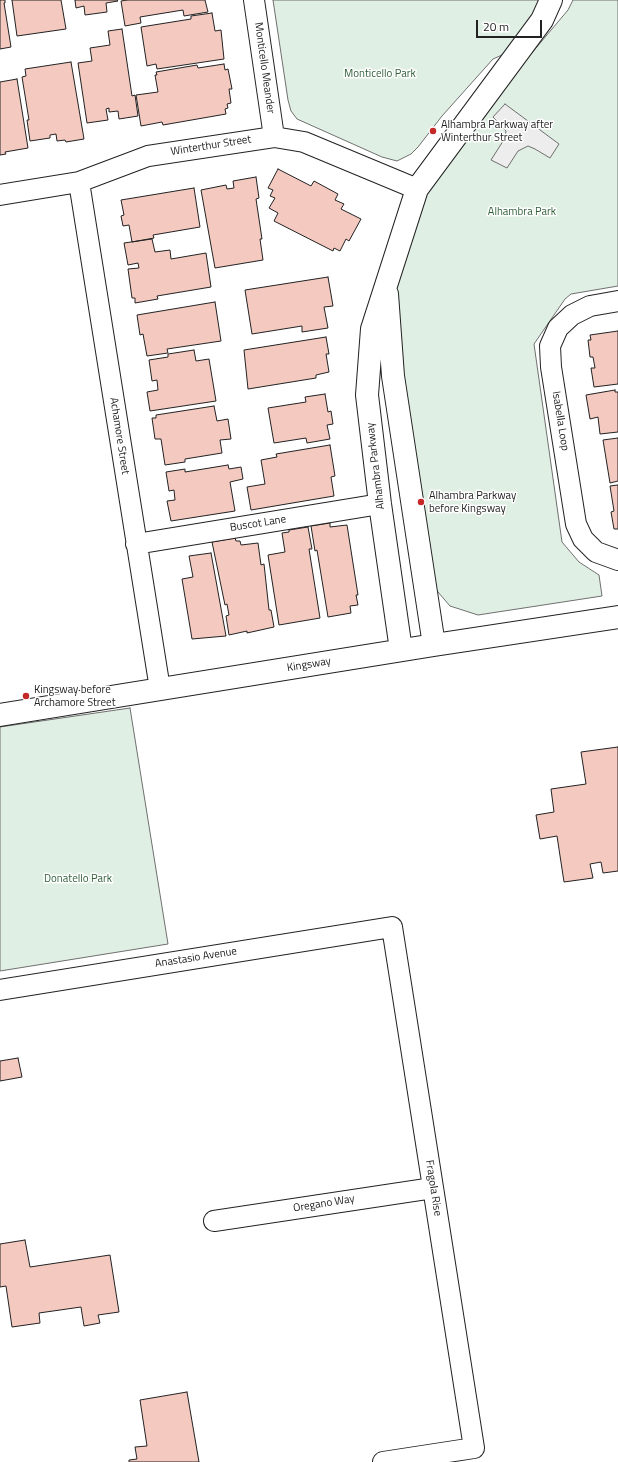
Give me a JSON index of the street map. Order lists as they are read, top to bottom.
{
  "streets": {
    "street": [
      "Monticello Meander",
      "Winterthur Street",
      "Isabella Loop",
      "Achamore Street",
      "Alhambra Parkway",
      "Buscot Lane",
      "Kingsway",
      "Anastasio Avenue",
      "Fragola Rise",
      "Oregano Way"
    ]
  },
  "crossings": [
    ["Monticello Meander", "Winterthur Street"],
    ["Winterthur Street", "Achamore Street"],
    ["Winterthur Street", "Alhambra Parkway"],
    ["Achamore Street", "Buscot Lane"],
    ["Achamore Street", "Kingsway"],
    ["Alhambra Parkway", "Buscot Lane"],
    ["Alhambra Parkway", "Kingsway"],
    ["Anastasio Avenue", "Fragola Rise"],
    ["Fragola Rise", "Oregano Way"]
  ],
  "parks": ["Monticello Park", "Alhambra Park", "Donatello Park"],
  "places": ["Alhambra Parkway after Winterthur Street", "Alhambra Parkway before Kingsway", "Kingsway before Archamore Street"],
  "scale_bar": "20 m"
}
